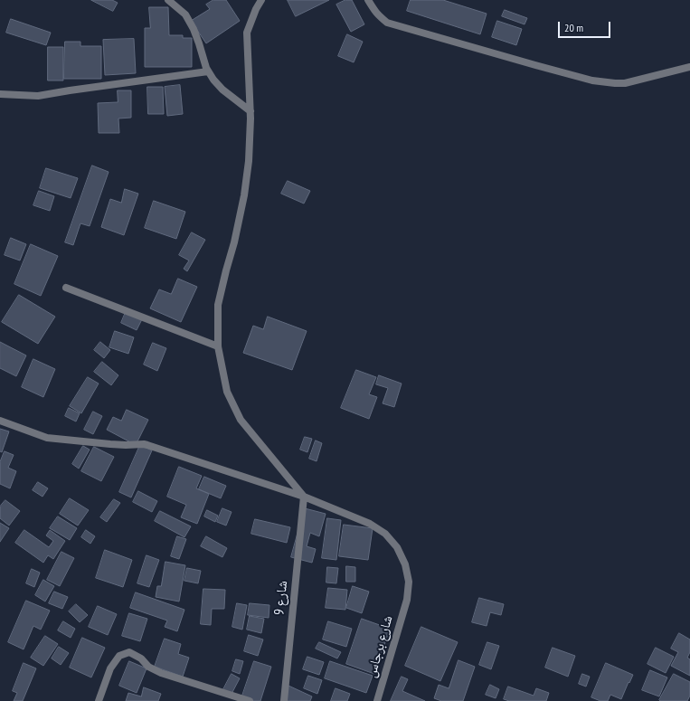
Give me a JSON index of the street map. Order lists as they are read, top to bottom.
{
  "streets": {
    "street": ["شارع 9", "شارع برجاس"]
  },
  "crossings": [
    ["شارع 9", "شارع برجاس"]
  ],
  "scale_bar": "20 m"
}
